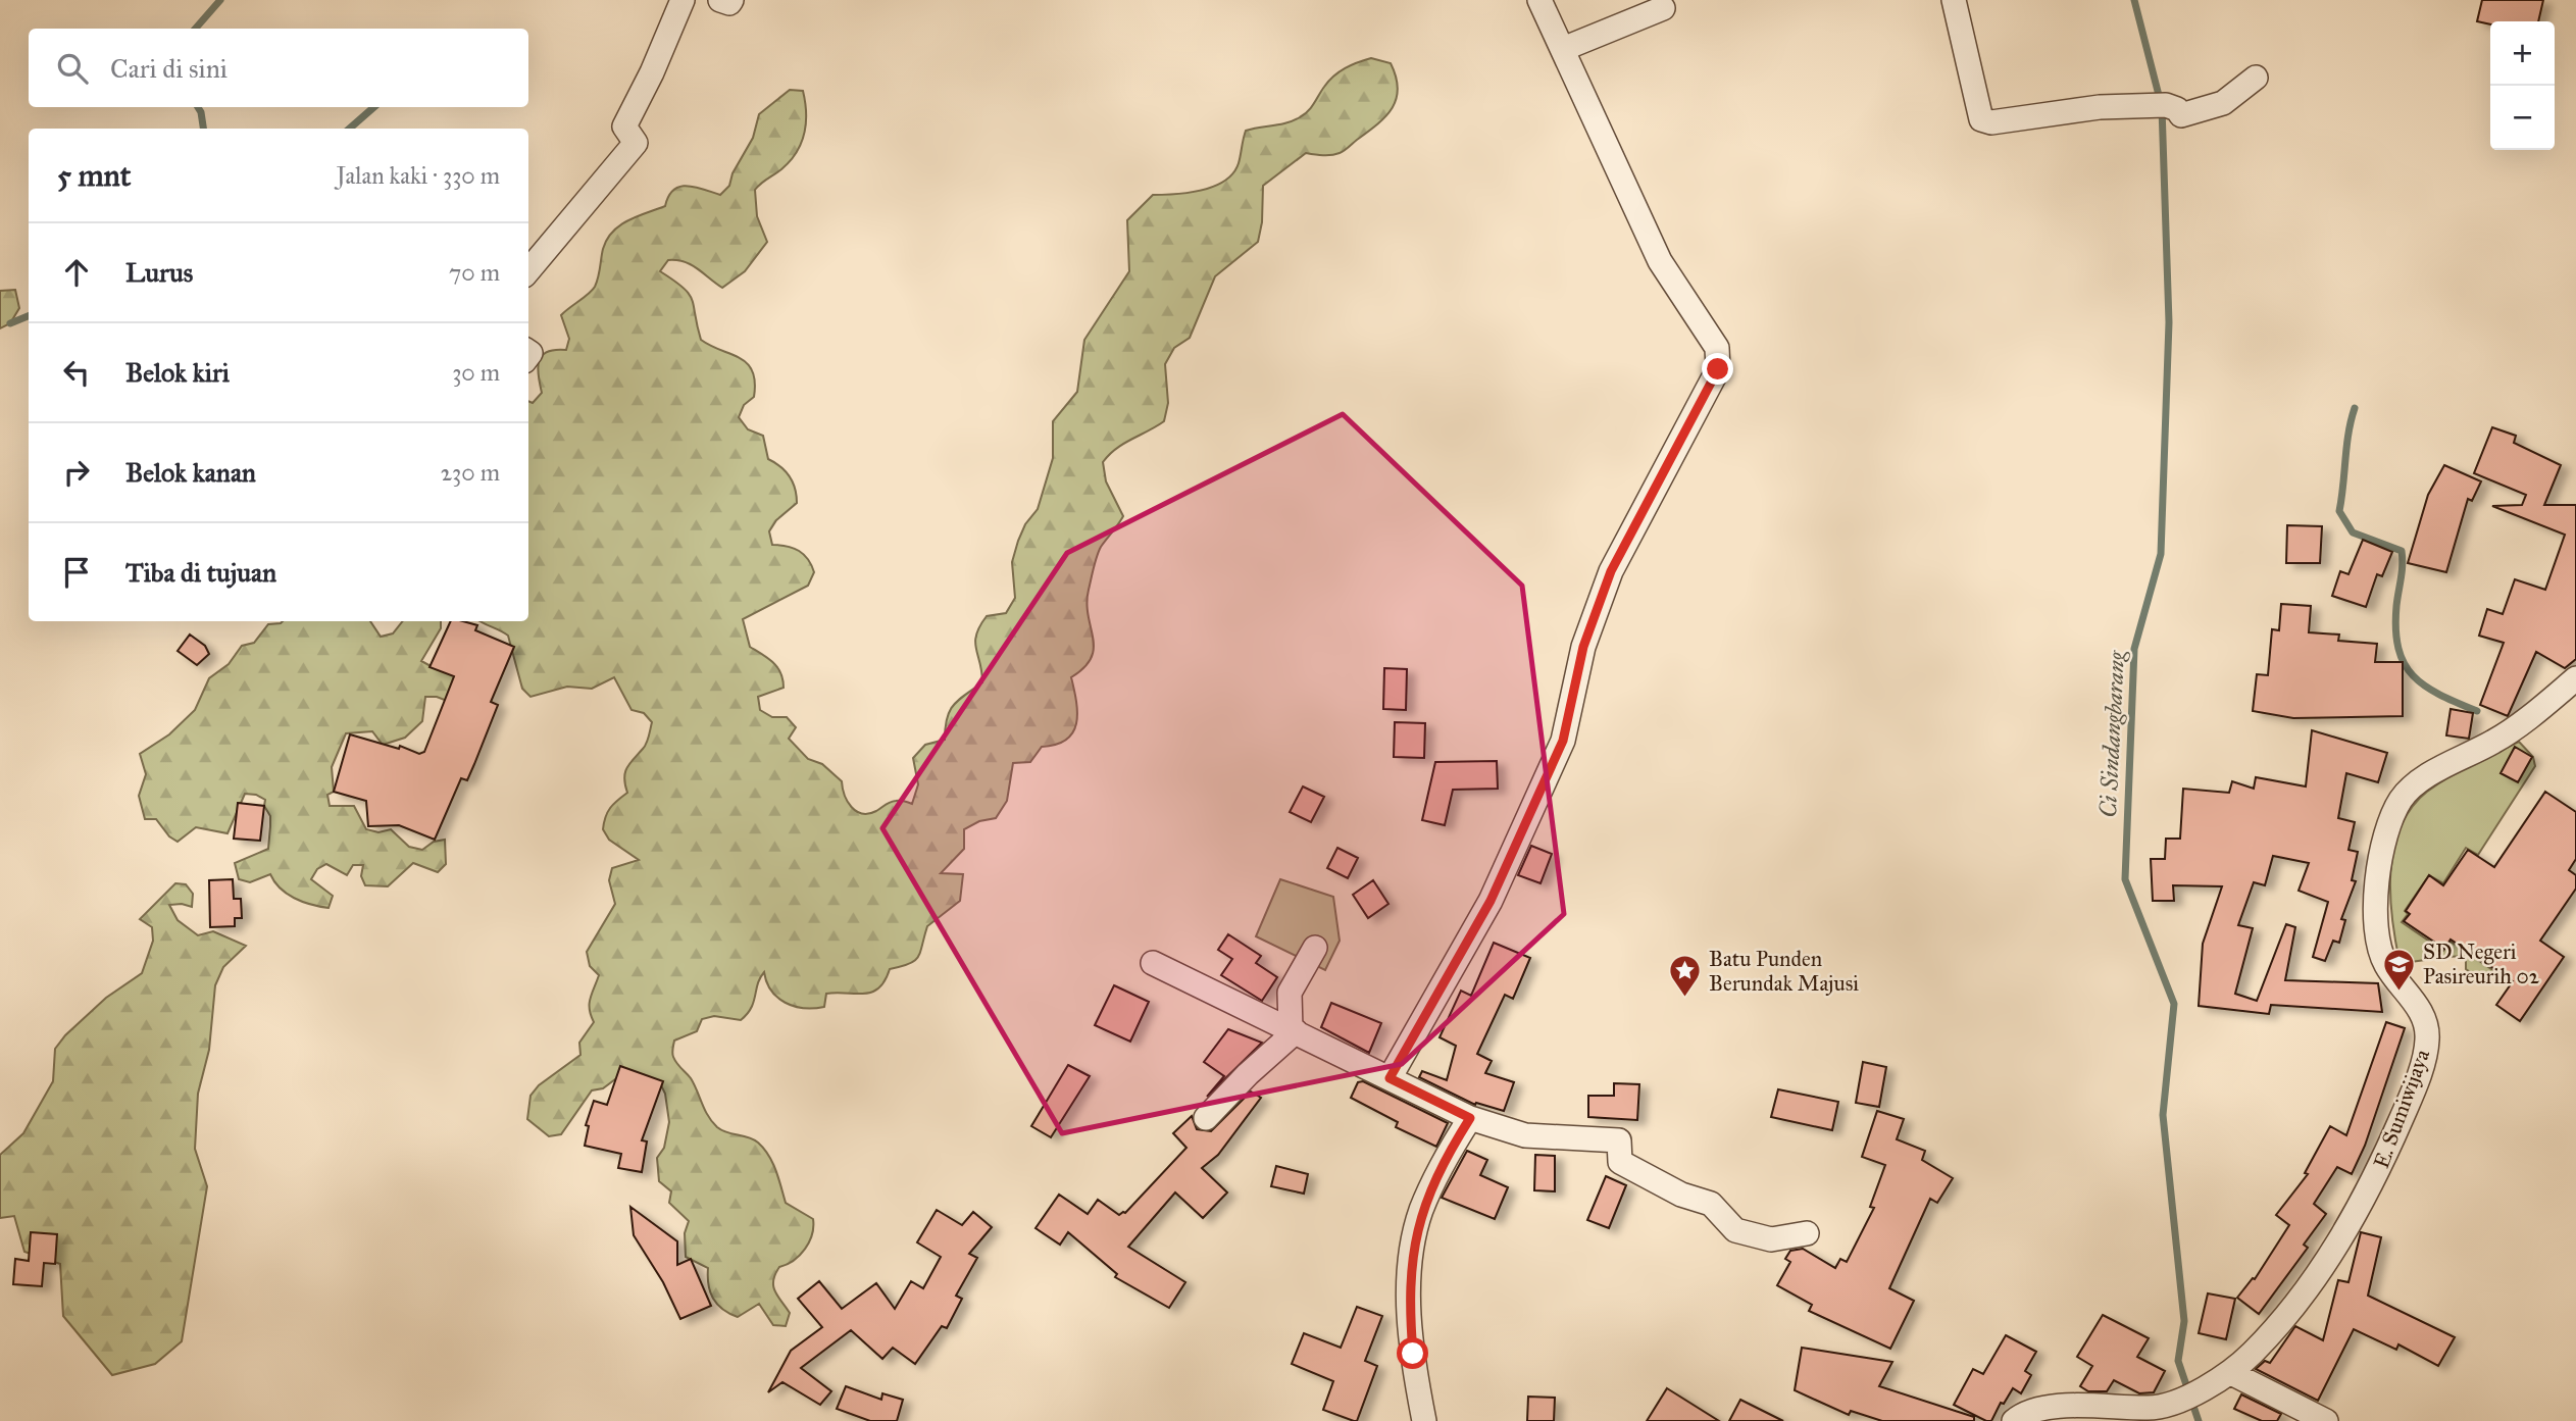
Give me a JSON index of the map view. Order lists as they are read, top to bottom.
{
  "streets": {
    "street": ["E. Sumiwijaya"]
  },
  "water": ["Ci Sindangbarang"],
  "places": {
    "school or university": ["SD Negeri Pasireurih 02"],
    "place": ["Batu Punden Berundak Majusi"]
  },
  "page": {
    "map_buttons": ["+", "−"],
    "search": "Cari di sini",
    "heading": ["5 mnt", "Jalan kaki · 330 m"],
    "list": [
      ["Lurus", "70 m"],
      ["Belok kiri", "30 m"],
      ["Belok kanan", "230 m"],
      "Tiba di tujuan"
    ]
  }
}
